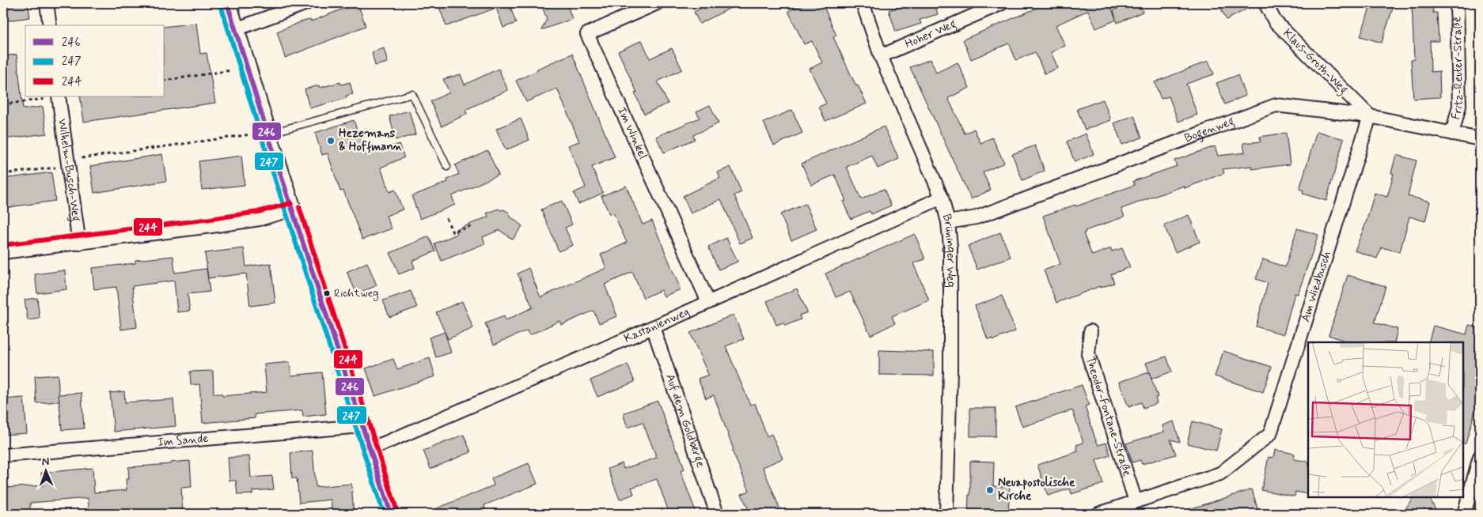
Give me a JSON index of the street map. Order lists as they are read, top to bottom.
{
  "streets": {
    "street": [
      "Hoher Weg",
      "Klaus-Groth-Weg",
      "Fritz-Reuter-Straße",
      "Bogenweg",
      "Im Winkel",
      "Wilhelm-Busch-Weg",
      "Brüninger Weg",
      "Am Wiedbusch",
      "Kastanienweg",
      "Theodor-Fontane-Straße",
      "Auf dem Goldberge",
      "Im Sande"
    ]
  },
  "crossings": [
    ["Hoher Weg", "Brüninger Weg"],
    ["Klaus-Groth-Weg", "Bogenweg"],
    ["Klaus-Groth-Weg", "Am Wiedbusch"],
    ["Fritz-Reuter-Straße", "Bogenweg"],
    ["Bogenweg", "Brüninger Weg"],
    ["Bogenweg", "Am Wiedbusch"],
    ["Im Winkel", "Kastanienweg"],
    ["Brüninger Weg", "Kastanienweg"],
    ["Am Wiedbusch", "Theodor-Fontane-Straße"],
    ["Kastanienweg", "Auf dem Goldberge"]
  ],
  "places": ["Hezemans & Hoffmann", "Richtweg", "Neuapostolische Kirche"],
  "lines": ["transit line 246", "transit line 247", "transit line 244"],
  "legend": ["246", "247", "244"],
  "north": "top"
}
